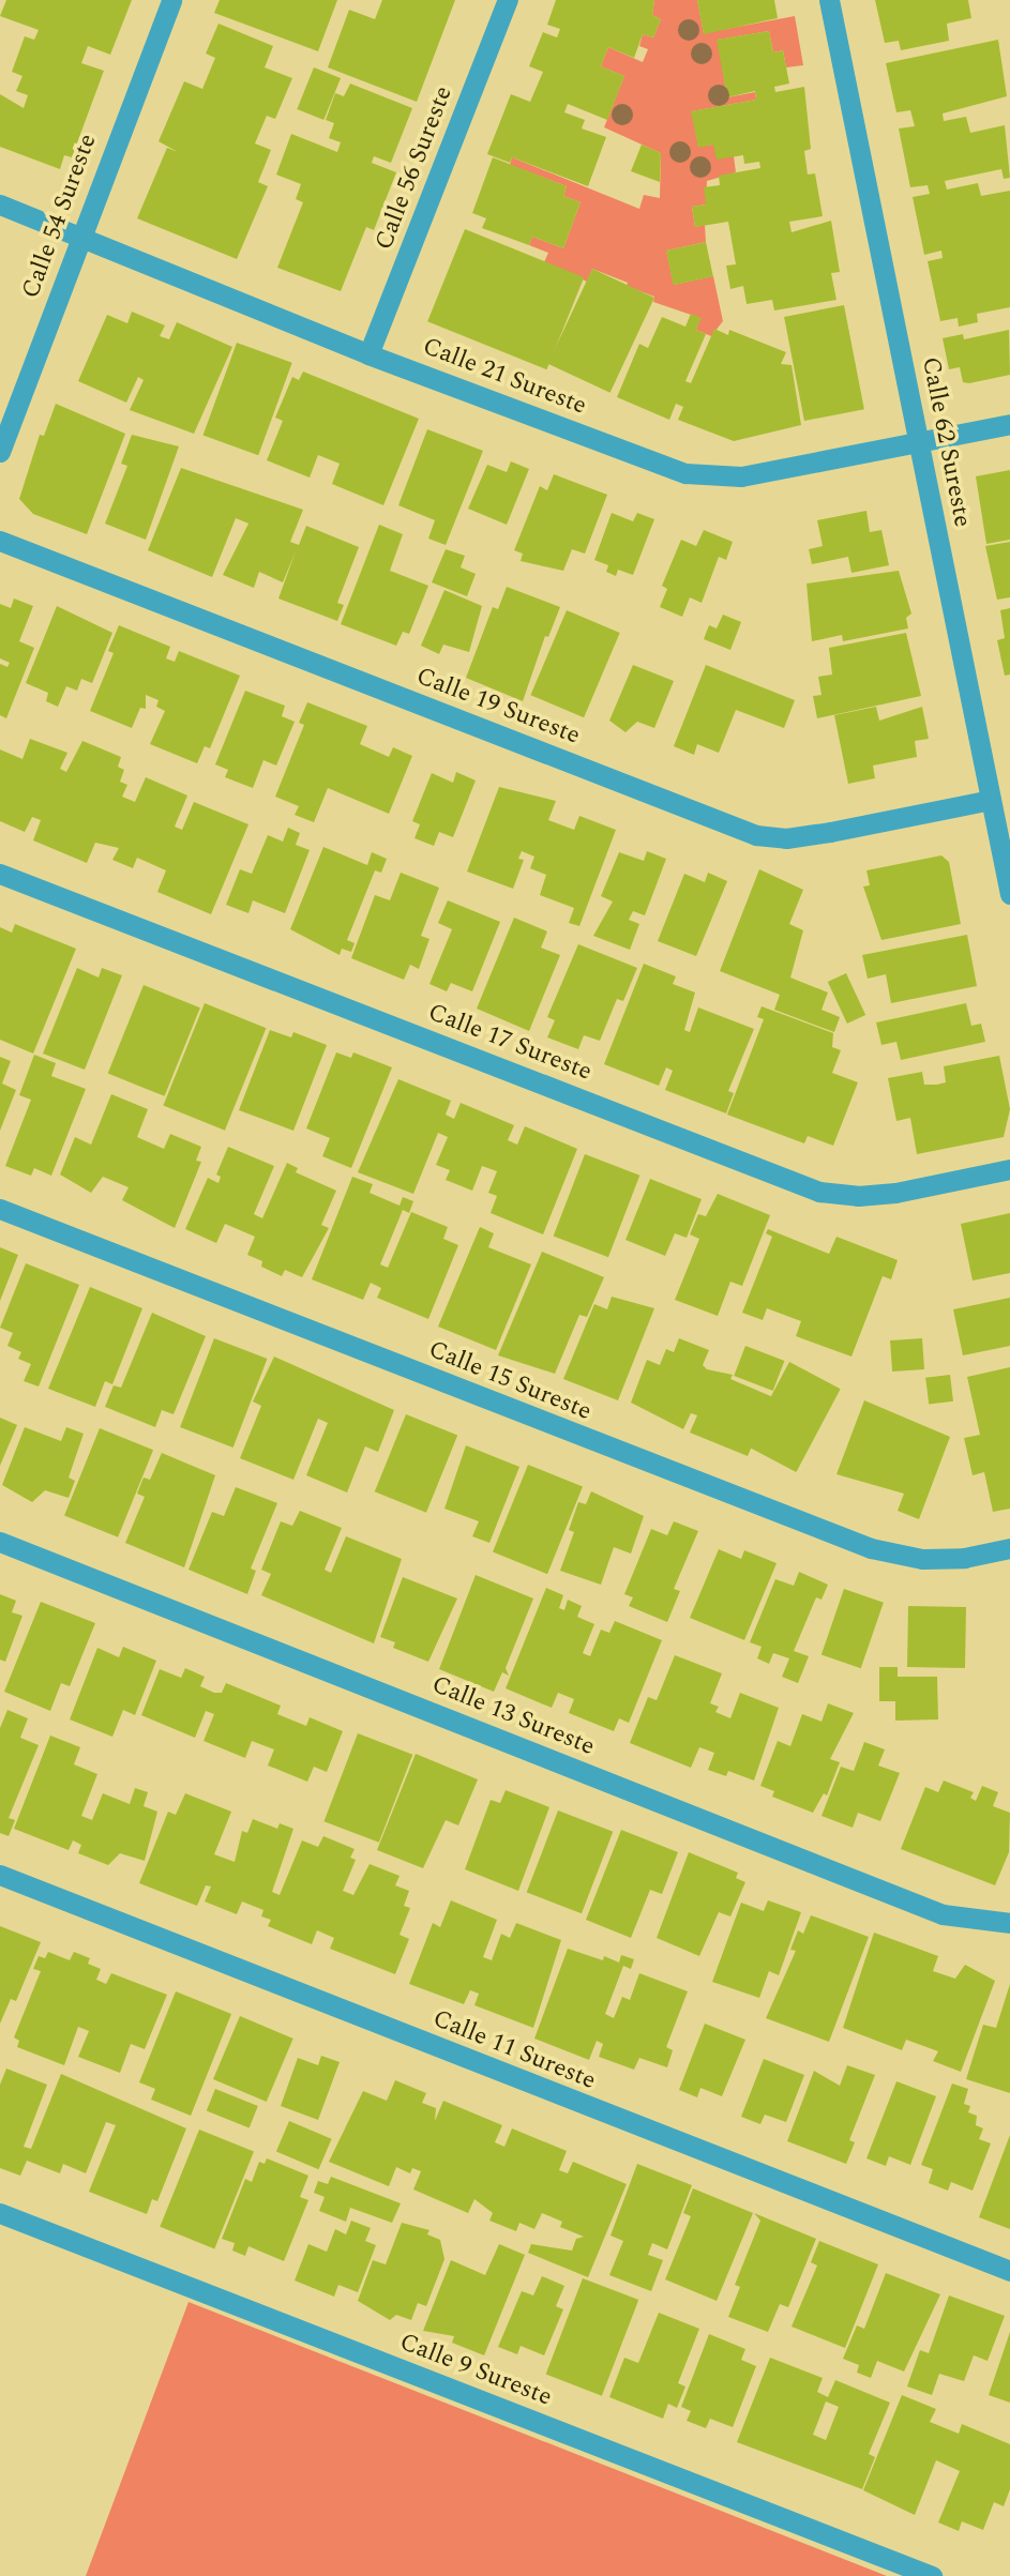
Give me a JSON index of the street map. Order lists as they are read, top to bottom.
{
  "streets": {
    "street": [
      "Calle 56 Sureste",
      "Calle 54 Sureste",
      "Calle 21 Sureste",
      "Calle 62 Sureste",
      "Calle 19 Sureste",
      "Calle 17 Sureste",
      "Calle 15 Sureste",
      "Calle 13 Sureste",
      "Calle 11 Sureste",
      "Calle 9 Sureste"
    ]
  },
  "crossings": [
    ["Calle 56 Sureste", "Calle 21 Sureste"],
    ["Calle 54 Sureste", "Calle 21 Sureste"],
    ["Calle 21 Sureste", "Calle 62 Sureste"],
    ["Calle 62 Sureste", "Calle 19 Sureste"]
  ]
}
